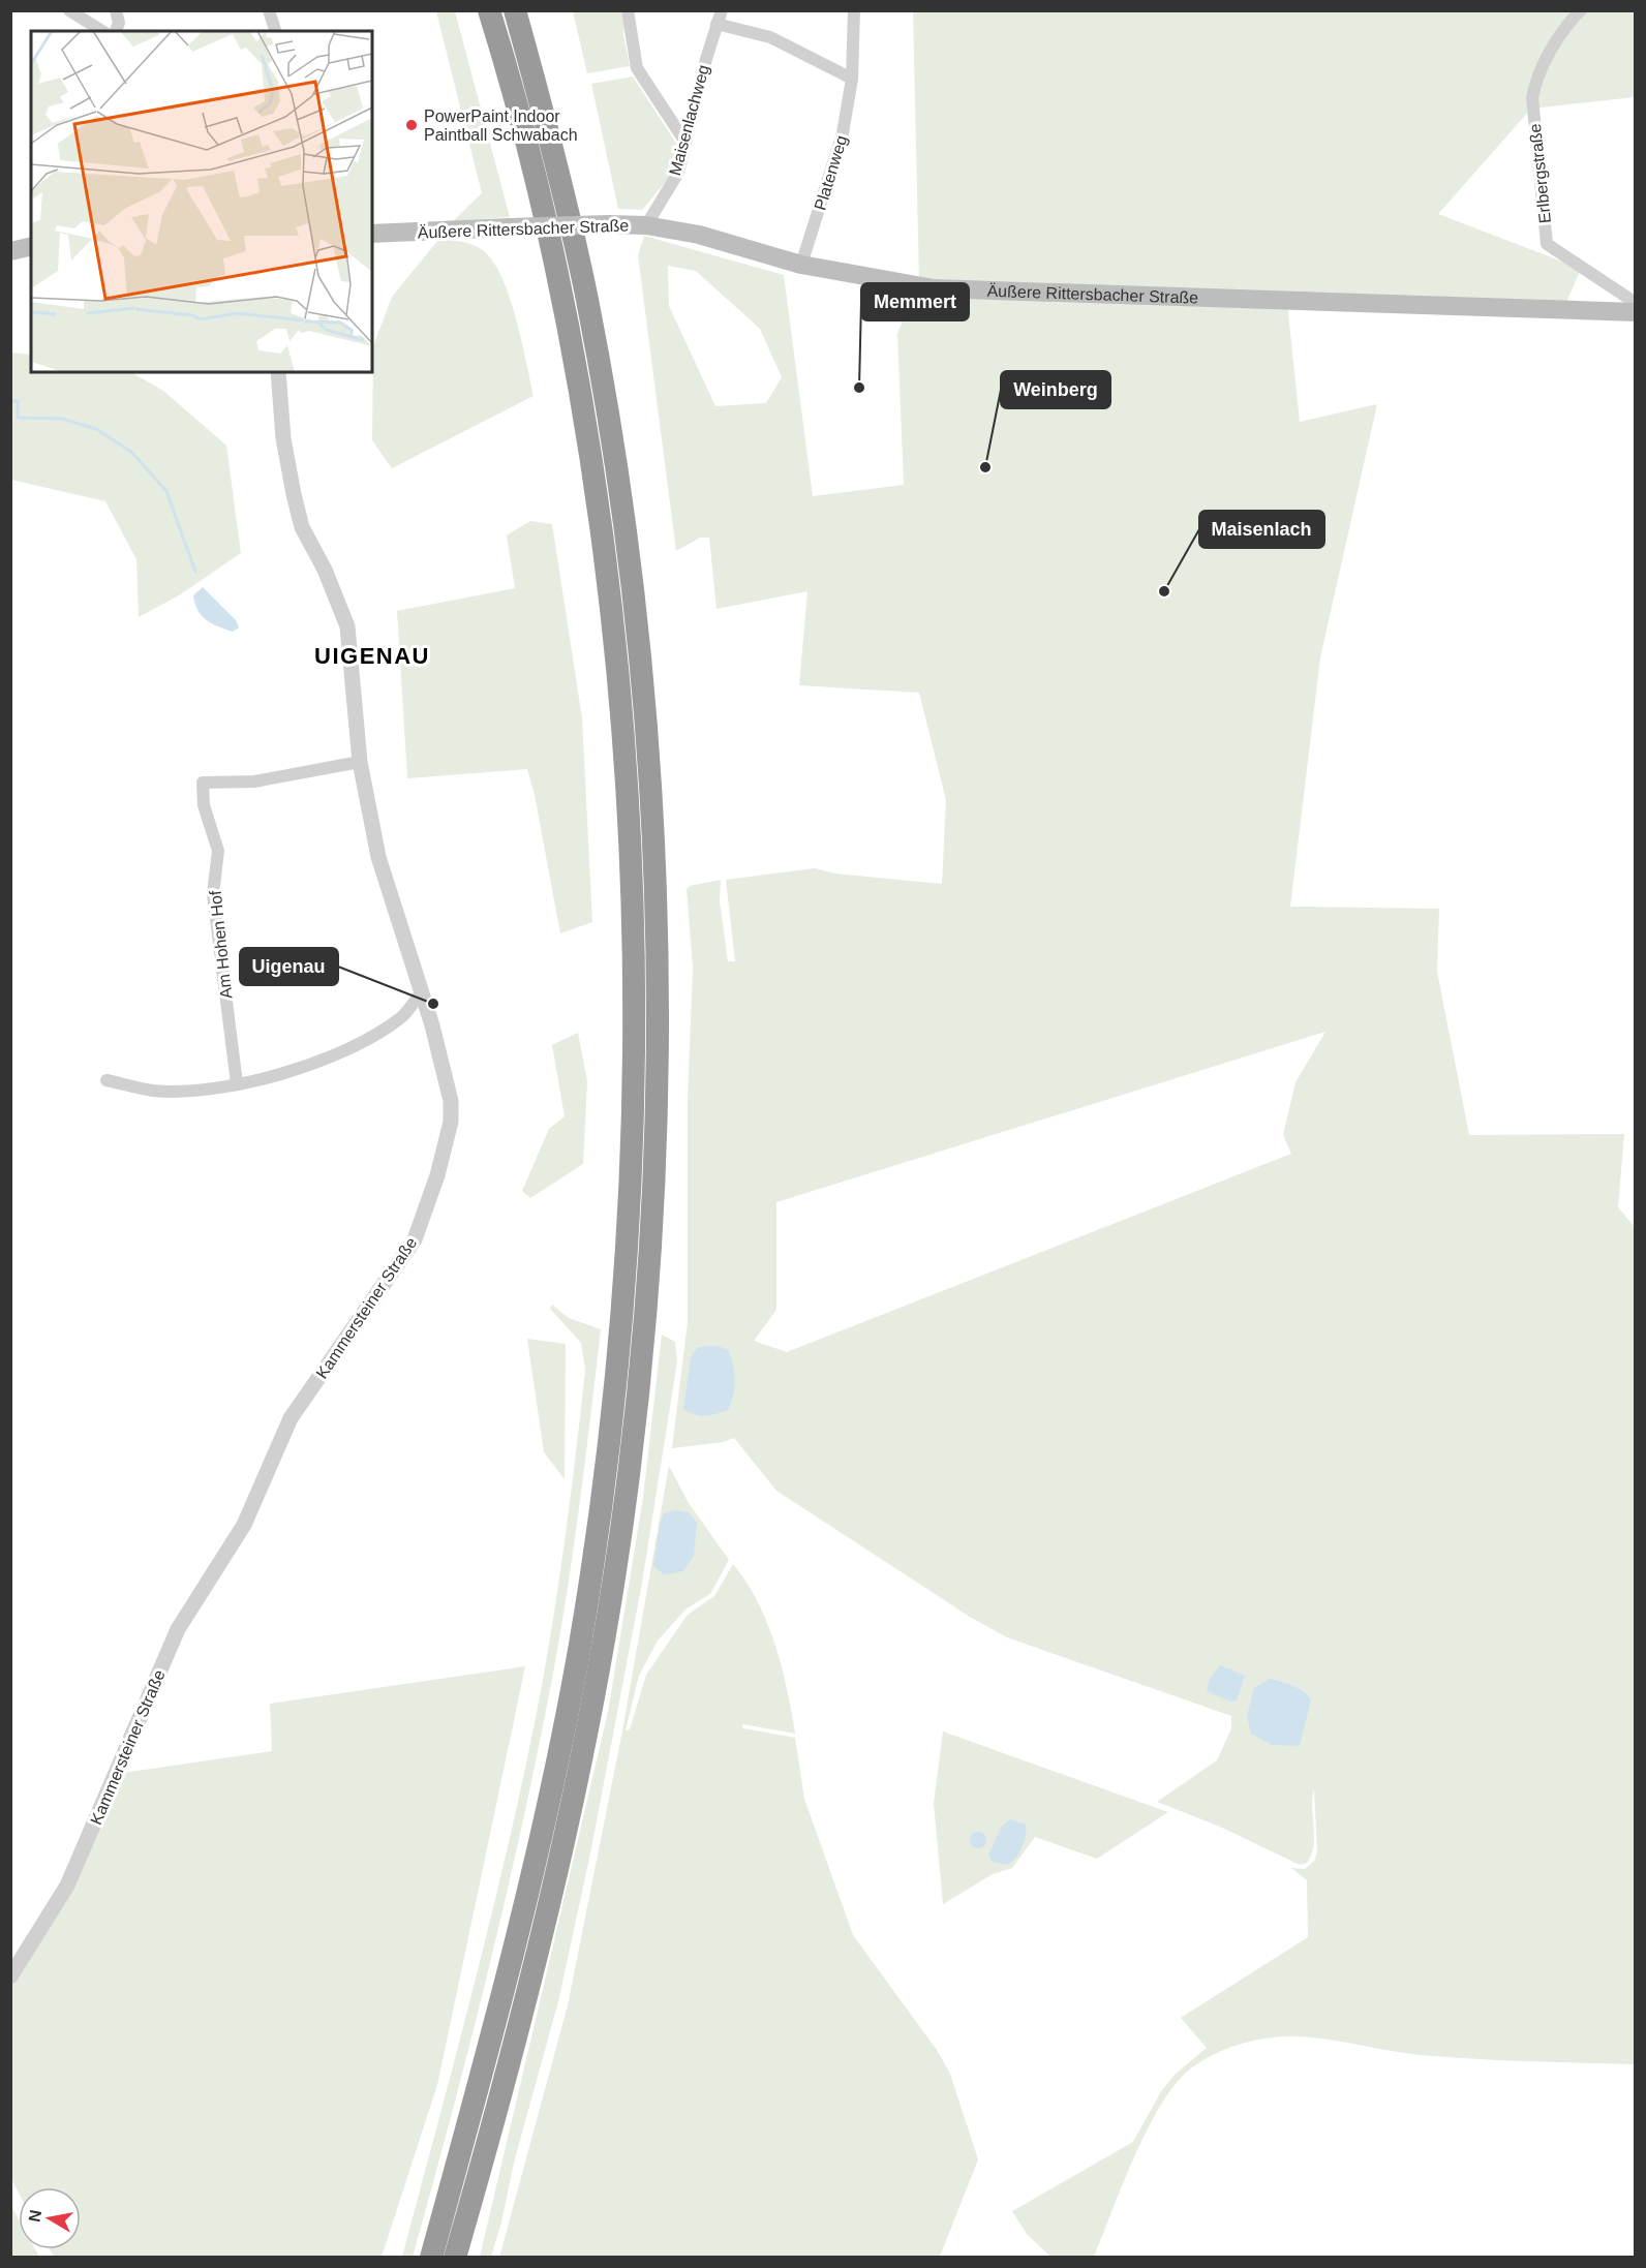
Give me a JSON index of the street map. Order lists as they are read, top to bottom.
{
  "streets": {
    "main road": ["Äußere Rittersbacher Straße"],
    "street": [
      "Maisenlachweg",
      "Platenweg",
      "Erlbergstraße",
      "Am Hohen Hof",
      "Kammersteiner Straße"
    ]
  },
  "crossings": [
    ["Maisenlachweg", "Äußere Rittersbacher Straße"],
    ["Platenweg", "Äußere Rittersbacher Straße"],
    ["Am Hohen Hof", "Kammersteiner Straße"]
  ],
  "districts": ["UIGENAU"],
  "places": [
    "PowerPaint Indoor Paintball Schwabach",
    "Memmert",
    "Weinberg",
    "Maisenlach",
    "Uigenau"
  ],
  "north": "left"
}
